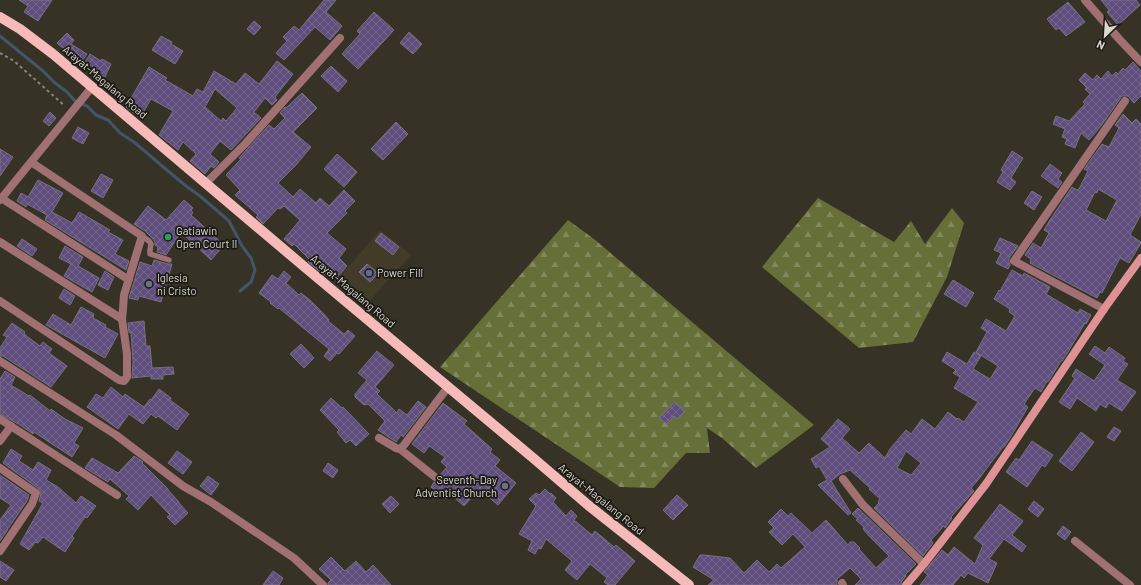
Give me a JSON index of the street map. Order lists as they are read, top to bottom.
{
  "streets": {
    "main road": ["Arayat-Magalang Road"]
  },
  "places": [
    "Gatiawin Open Court II",
    "Power Fill",
    "Iglesia ni Cristo",
    "Seventh-Day Adventist Church"
  ],
  "north": "bottom left"
}
